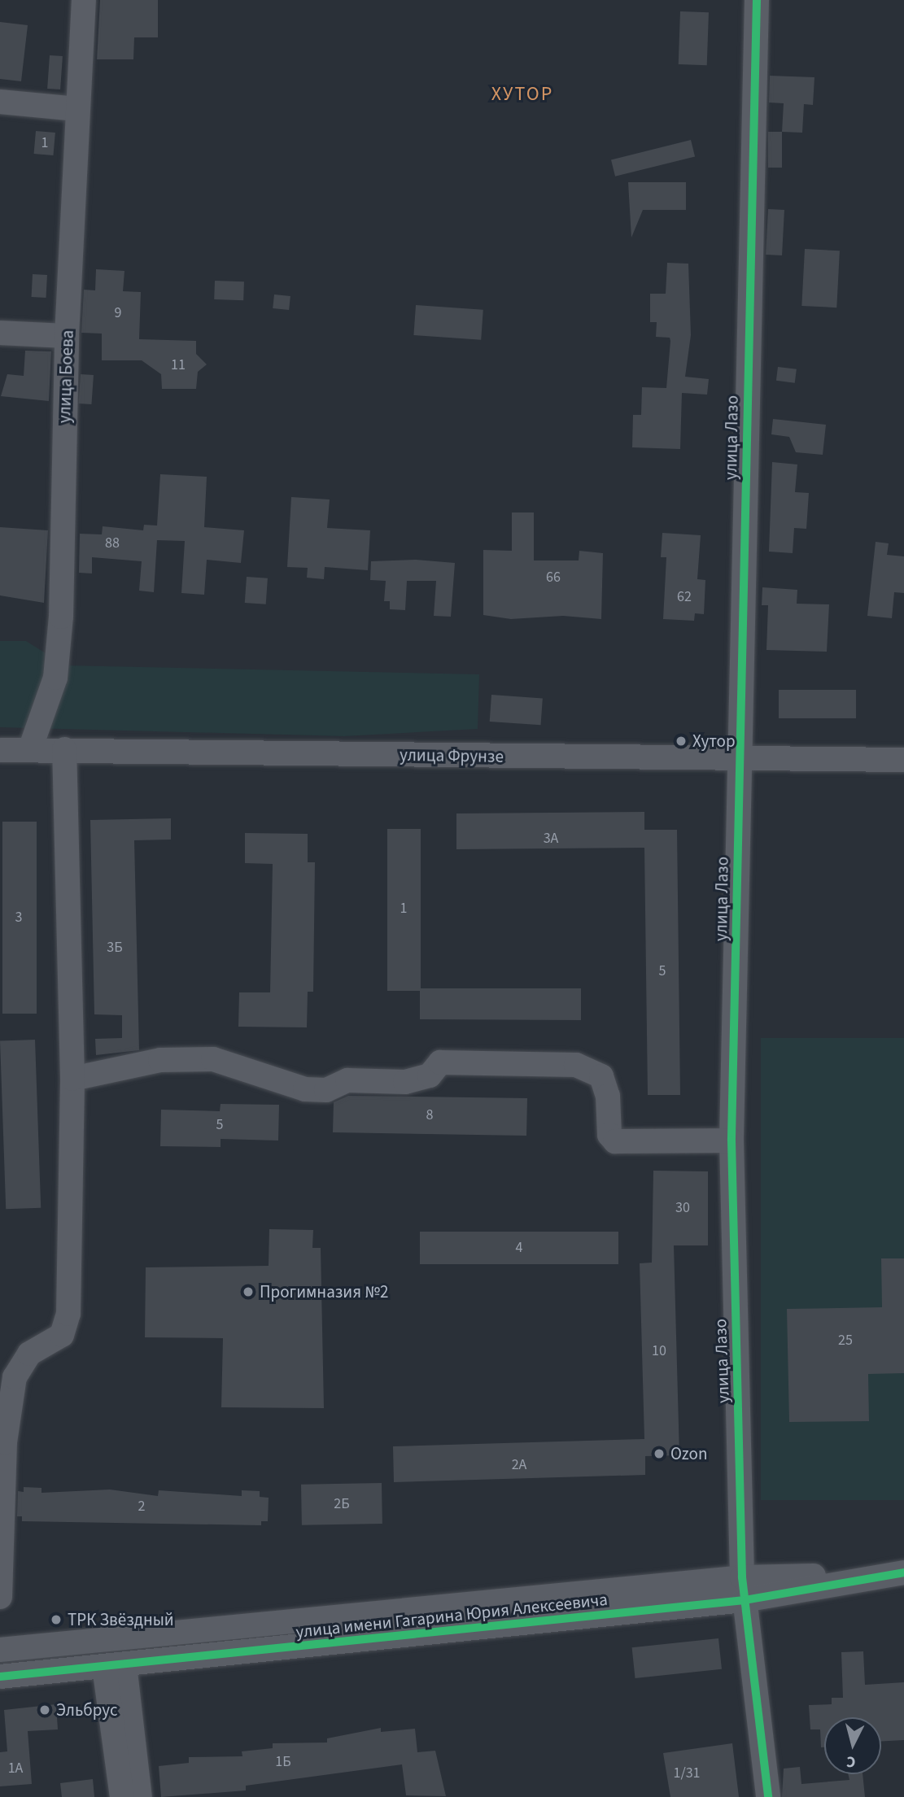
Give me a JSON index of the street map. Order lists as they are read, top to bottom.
{
  "streets": {
    "street": [
      "улица Боева",
      "улица Лазо",
      "улица Фрунзе",
      "улица имени Гагарина Юрия Алексеевича"
    ]
  },
  "crossings": [
    ["улица Боева", "улица Фрунзе"],
    ["улица Лазо", "улица Фрунзе"],
    ["улица Лазо", "улица имени Гагарина Юрия Алексеевича"]
  ],
  "districts": ["ХУТОР"],
  "places": [
    "Хутор",
    "Прогимназия №2",
    "Ozon",
    "ТРК Звёздный",
    "Эльбрус"
  ],
  "house_numbers": [
    "1",
    "9",
    "11",
    "88",
    "66",
    "62",
    "3А",
    "1",
    "3",
    "3Б",
    "5",
    "8",
    "5",
    "30",
    "4",
    "25",
    "10",
    "2А",
    "2Б",
    "2",
    "1Б",
    "1А",
    "1/31"
  ],
  "north": "bottom"
}
